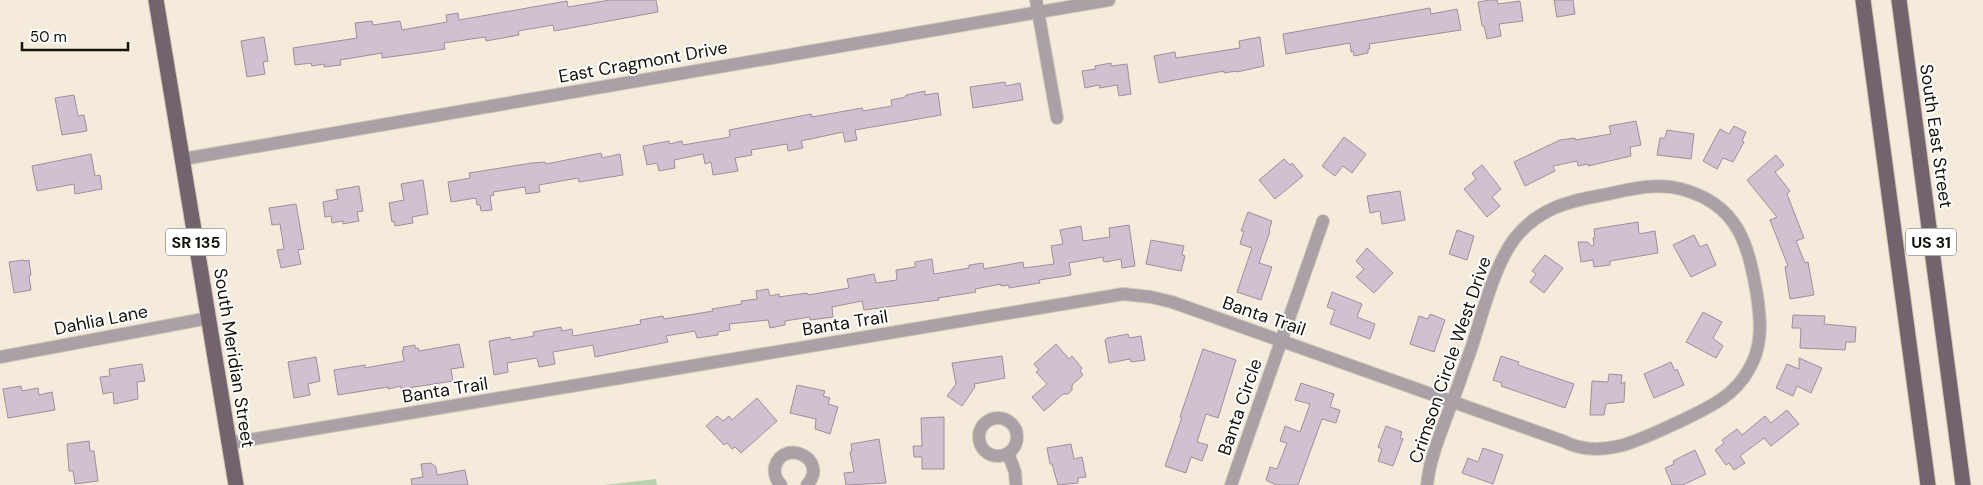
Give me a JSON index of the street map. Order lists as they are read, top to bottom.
{
  "streets": {
    "main road": [
      "South East Street",
      "SR 135",
      "US 31",
      "South Meridian Street"
    ],
    "street": [
      "East Cragmont Drive",
      "Banta Trail",
      "Dahlia Lane",
      "Crimson Circle West Drive",
      "Banta Circle"
    ]
  },
  "crossings": [
    ["East Cragmont Drive", "South Meridian Street"],
    ["Banta Trail", "South Meridian Street"],
    ["Banta Trail", "Crimson Circle West Drive"],
    ["Banta Trail", "Banta Circle"],
    ["Dahlia Lane", "South Meridian Street"]
  ],
  "scale_bar": "50 m"
}
